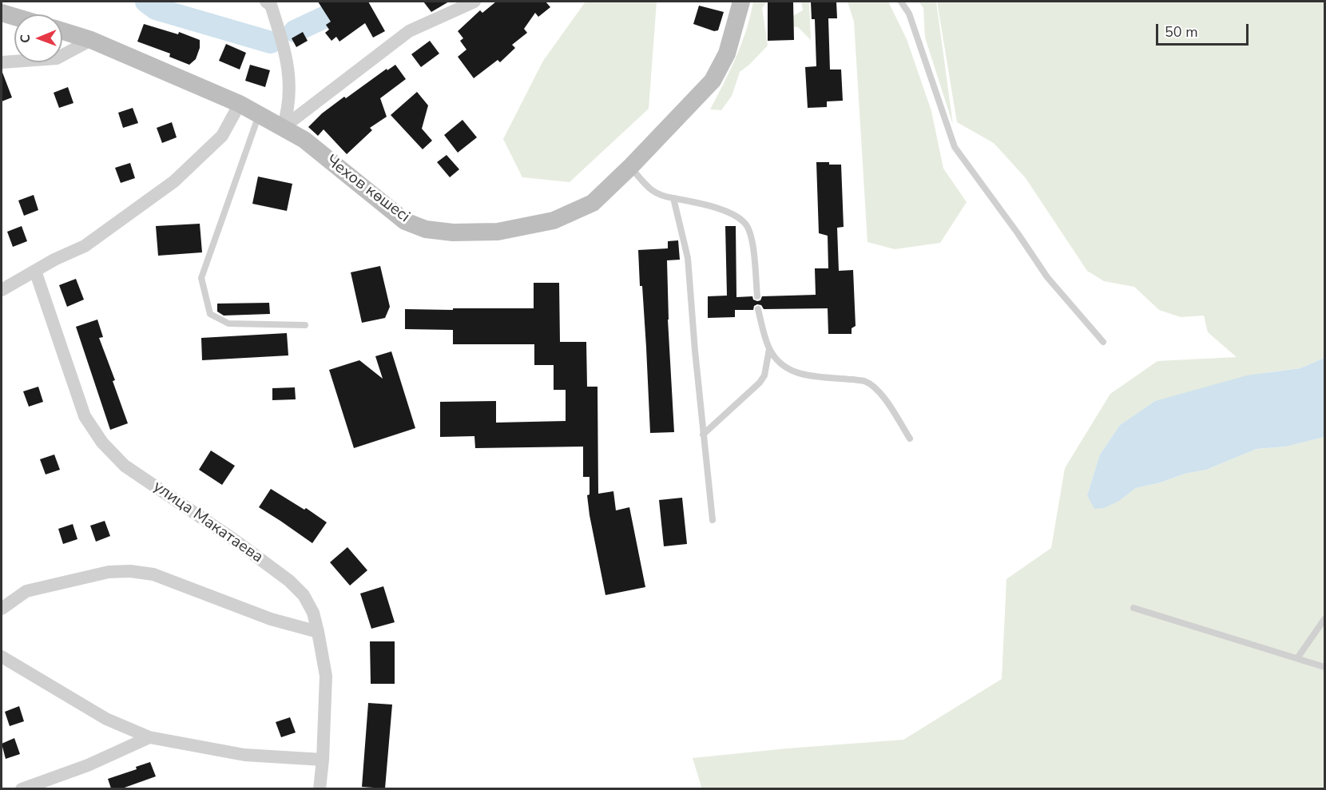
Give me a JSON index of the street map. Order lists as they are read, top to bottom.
{
  "streets": {
    "main road": ["Чехов көшесі"],
    "street": ["улица Макатаева"]
  },
  "scale_bar": "50 m",
  "north": "left"
}
